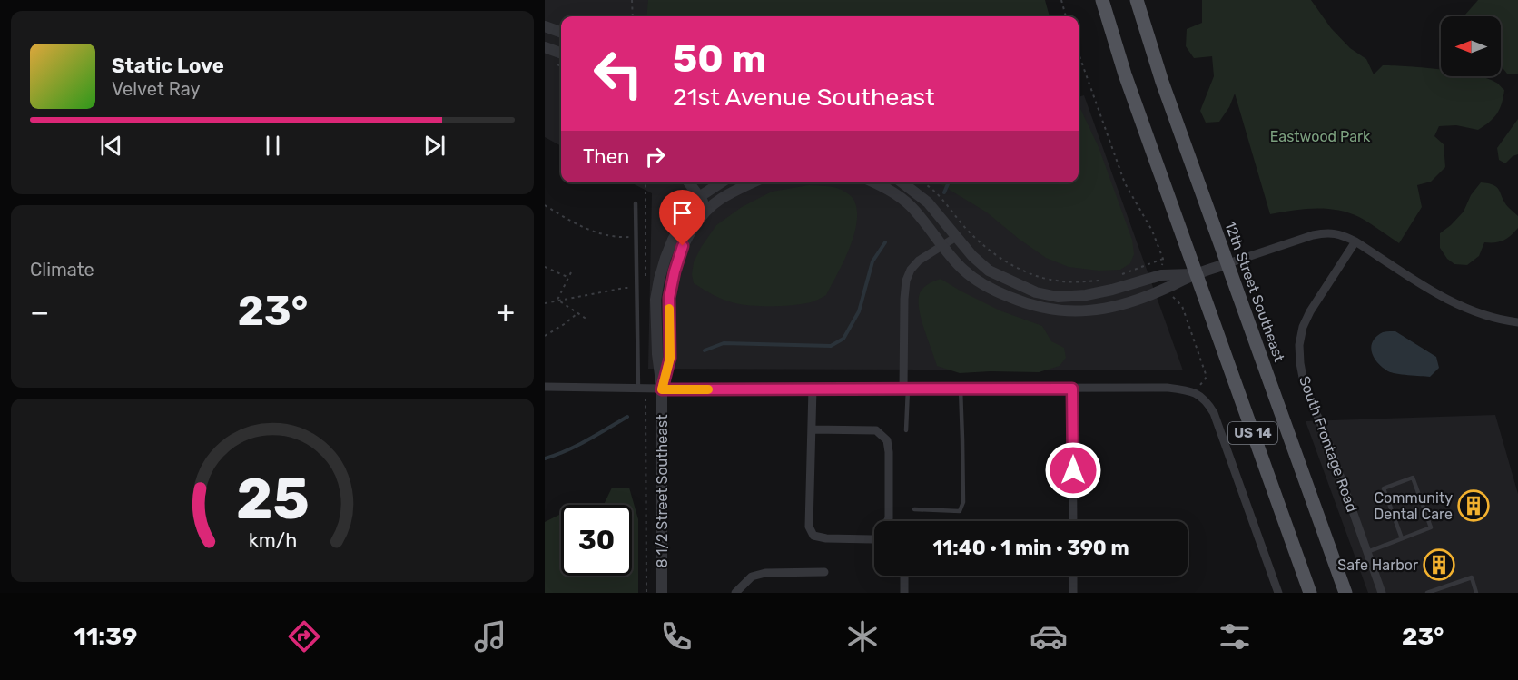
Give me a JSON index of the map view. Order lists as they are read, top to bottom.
{
  "streets": {
    "main road": ["12th Street Southeast", "US 14"],
    "street": ["South Frontage Road", "8 1/2 Street Southeast"]
  },
  "parks": ["Eastwood Park"],
  "places": {
    "building": ["Community Dental Care", "Safe Harbor"]
  },
  "north": "left",
  "page": {
    "turn": ["50 m", "21st Avenue Southeast"],
    "song": ["Static Love", "Velvet Ray"],
    "then": "Then",
    "tile": "Climate",
    "heat": ["−", "23°", "+"],
    "limit": "30",
    "trip": "11:40 · 1 min · 390 m",
    "tabs": ["11:39", "23°"],
    "gauge": ["25", "km/h"]
  }
}
